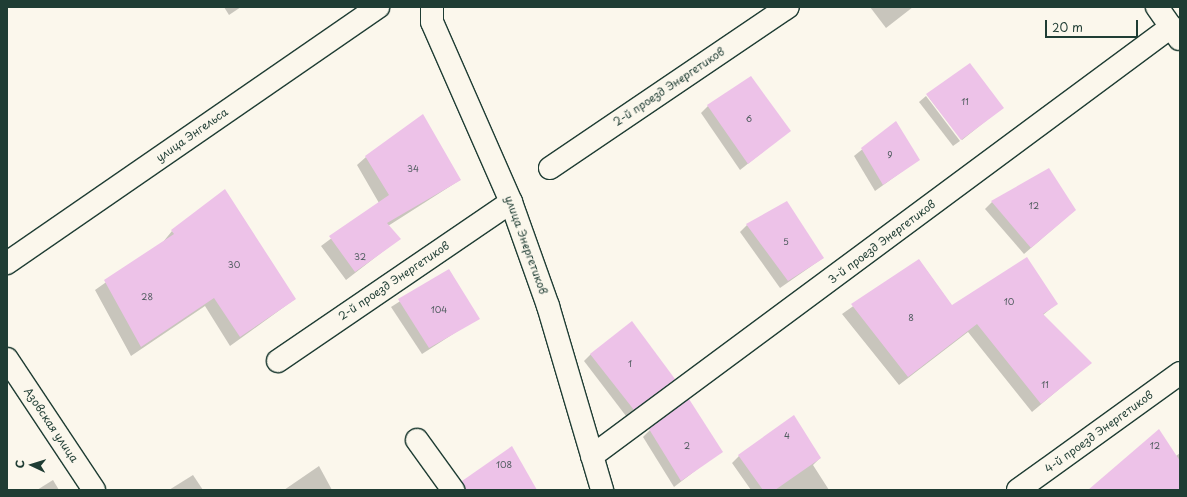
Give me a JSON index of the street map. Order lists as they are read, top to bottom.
{
  "streets": {
    "street": [
      "2-й проезд Энергетиков",
      "улица Энгельса",
      "3-й проезд Энергетиков",
      "улица Энергетиков",
      "Азовская улица",
      "4-й проезд Энергетиков"
    ]
  },
  "crossings": [
    ["2-й проезд Энергетиков", "улица Энергетиков"],
    ["3-й проезд Энергетиков", "улица Энергетиков"]
  ],
  "house_numbers": [
    "11",
    "6",
    "9",
    "34",
    "12",
    "5",
    "32",
    "30",
    "28",
    "10",
    "104",
    "8",
    "1",
    "11",
    "4",
    "2",
    "12",
    "108"
  ],
  "scale_bar": "20 m",
  "north": "left"
}
